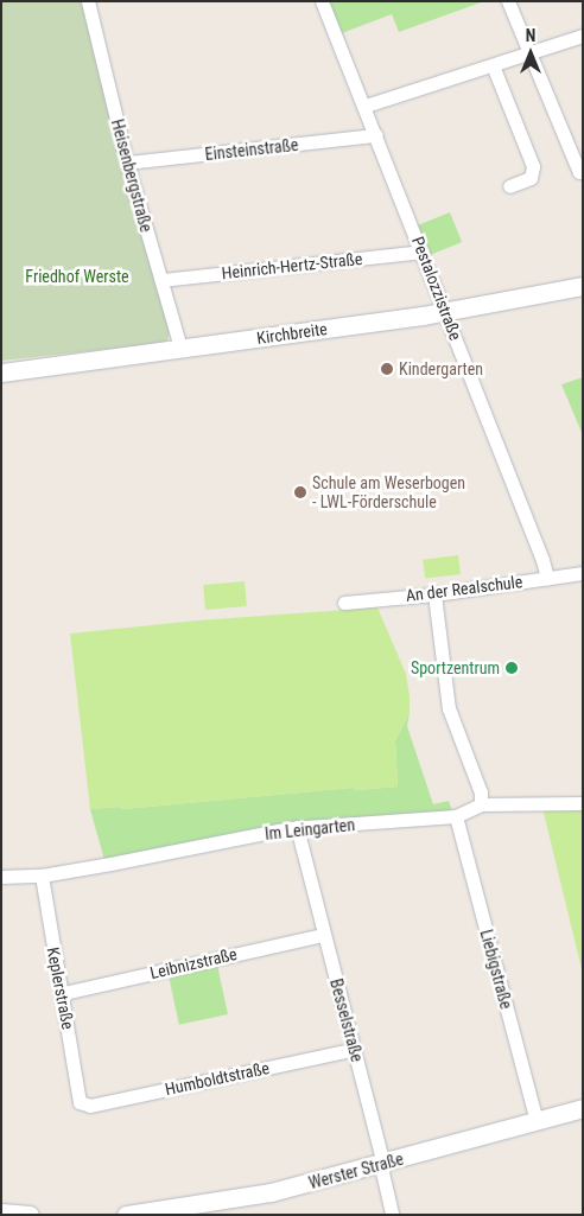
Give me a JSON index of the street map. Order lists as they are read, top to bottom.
{
  "streets": {
    "street": [
      "Einsteinstraße",
      "Heisenbergstraße",
      "Heinrich-Hertz-Straße",
      "Pestalozzistraße",
      "Kirchbreite",
      "An der Realschule",
      "Im Leingarten",
      "Leibnizstraße",
      "Liebigstraße",
      "Keplerstraße",
      "Besselstraße",
      "Humboldtstraße",
      "Werster Straße"
    ]
  },
  "crossings": [
    ["Einsteinstraße", "Heisenbergstraße"],
    ["Einsteinstraße", "Pestalozzistraße"],
    ["Heisenbergstraße", "Heinrich-Hertz-Straße"],
    ["Heisenbergstraße", "Kirchbreite"],
    ["Heinrich-Hertz-Straße", "Pestalozzistraße"],
    ["Pestalozzistraße", "Kirchbreite"],
    ["Pestalozzistraße", "An der Realschule"],
    ["Im Leingarten", "Liebigstraße"],
    ["Im Leingarten", "Keplerstraße"],
    ["Im Leingarten", "Besselstraße"],
    ["Leibnizstraße", "Keplerstraße"],
    ["Leibnizstraße", "Besselstraße"],
    ["Liebigstraße", "Werster Straße"],
    ["Keplerstraße", "Humboldtstraße"],
    ["Besselstraße", "Humboldtstraße"],
    ["Besselstraße", "Werster Straße"]
  ],
  "parks": ["Friedhof Werste"],
  "places": ["Kindergarten", "Schule am Weserbogen - LWL-Förderschule", "Sportzentrum"],
  "north": "top"
}
